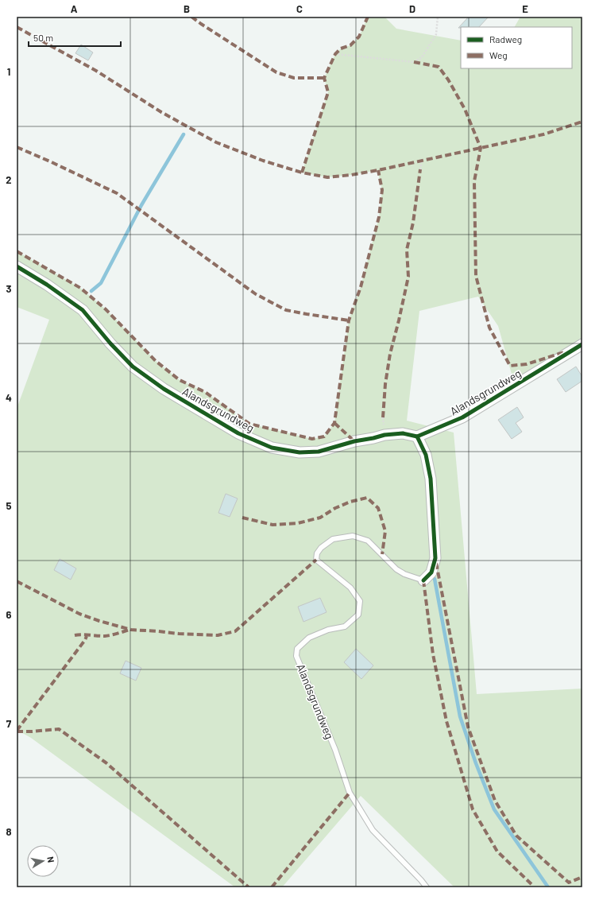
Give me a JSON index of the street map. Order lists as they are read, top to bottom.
{
  "streets": {
    "street": ["Alandsgrundweg"]
  },
  "legend": ["Radweg", "Weg"],
  "scale_bar": "50 m",
  "north": "right",
  "grid": {
    "columns": [
      "A",
      "B",
      "C",
      "D",
      "E"
    ],
    "rows": [
      "1",
      "2",
      "3",
      "4",
      "5",
      "6",
      "7",
      "8"
    ]
  }
}
